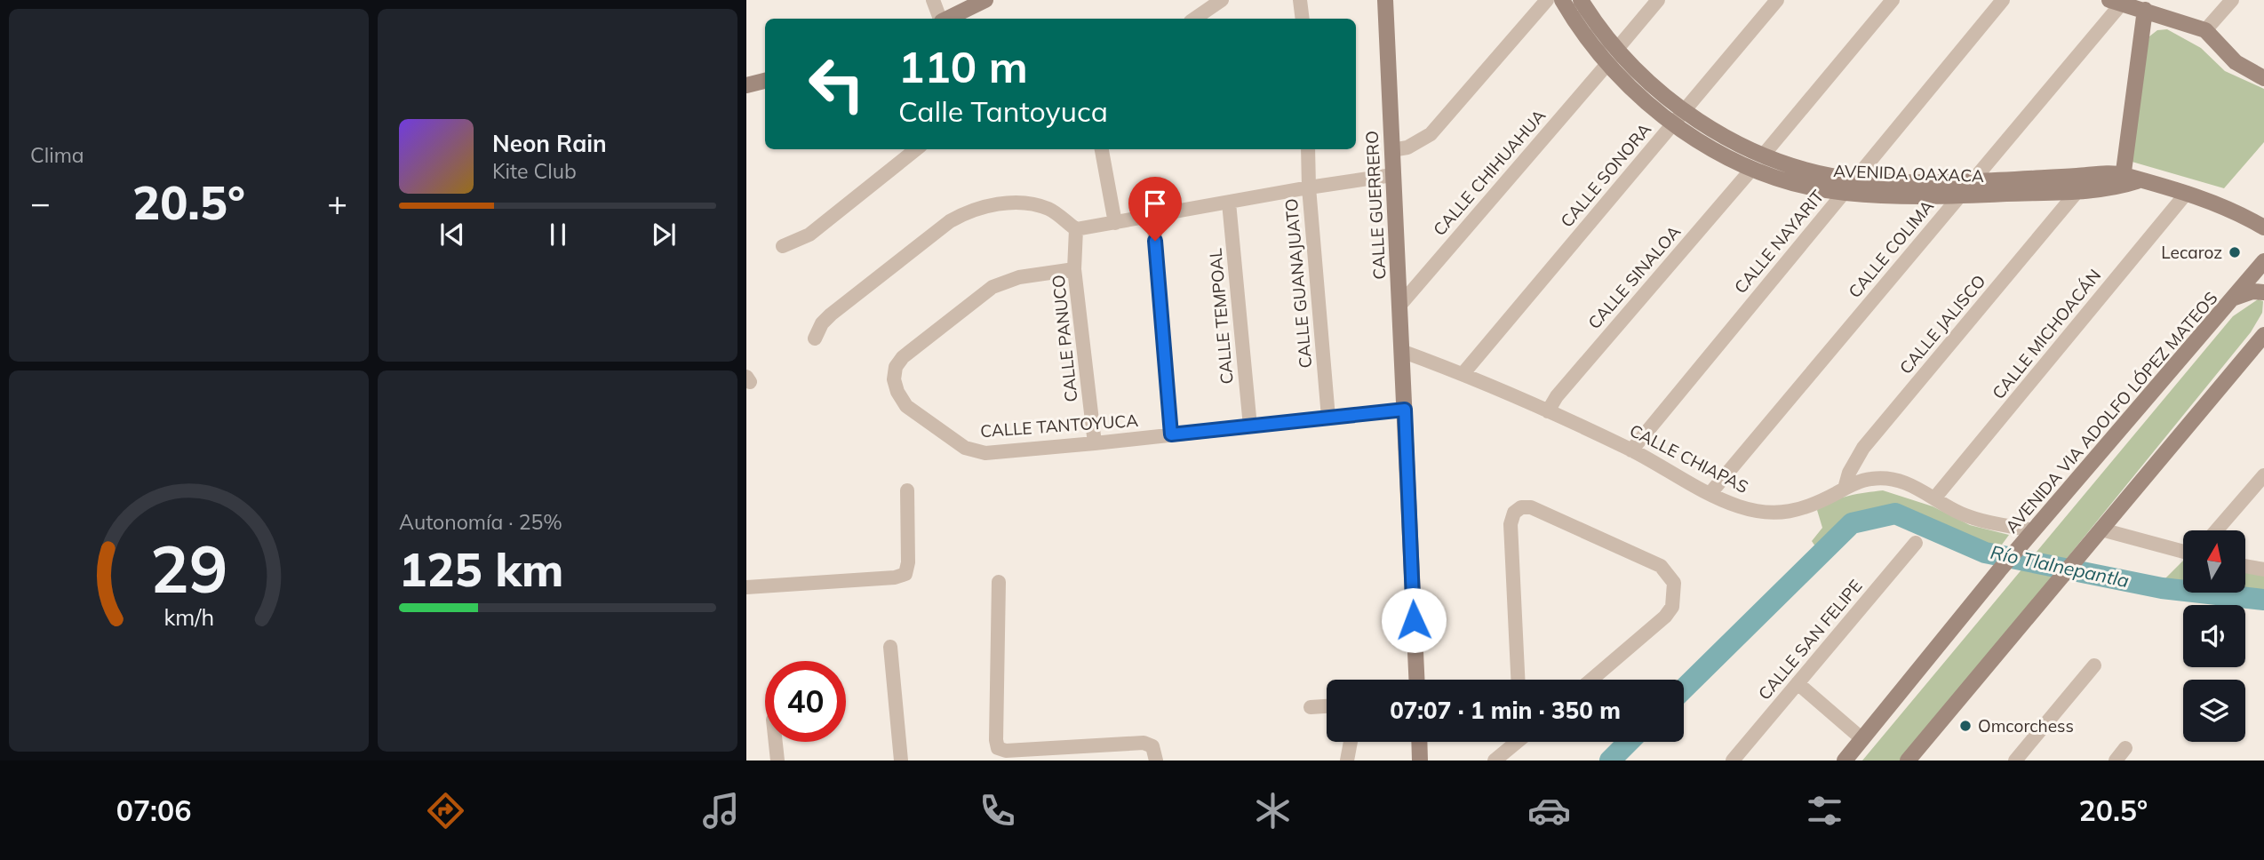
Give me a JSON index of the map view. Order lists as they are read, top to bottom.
{
  "streets": {
    "street": [
      "CALLE CHIHUAHUA",
      "AVENIDA OAXACA",
      "CALLE SONORA",
      "CALLE GUERRERO",
      "CALLE NAYARIT",
      "CALLE COLIMA",
      "CALLE SINALOA",
      "CALLE GUANAJUATO",
      "CALLE TEMPOAL",
      "CALLE JALISCO",
      "CALLE MICHOACÁN",
      "CALLE PANUCO",
      "AVENIDA VIA ADOLFO LÓPEZ MATEOS",
      "CALLE TANTOYUCA",
      "CALLE CHIAPAS",
      "CALLE SAN FELIPE"
    ]
  },
  "crossings": [
    ["CALLE CHIHUAHUA", "AVENIDA OAXACA"],
    ["CALLE CHIHUAHUA", "CALLE GUERRERO"],
    ["AVENIDA OAXACA", "CALLE SONORA"],
    ["AVENIDA OAXACA", "CALLE NAYARIT"],
    ["AVENIDA OAXACA", "CALLE COLIMA"],
    ["AVENIDA OAXACA", "CALLE SINALOA"],
    ["AVENIDA OAXACA", "CALLE JALISCO"],
    ["AVENIDA OAXACA", "CALLE MICHOACÁN"],
    ["CALLE SONORA", "CALLE CHIAPAS"],
    ["CALLE GUERRERO", "CALLE TANTOYUCA"],
    ["CALLE GUERRERO", "CALLE CHIAPAS"],
    ["CALLE NAYARIT", "CALLE CHIAPAS"],
    ["CALLE COLIMA", "CALLE CHIAPAS"],
    ["CALLE SINALOA", "CALLE CHIAPAS"],
    ["CALLE GUANAJUATO", "CALLE TANTOYUCA"],
    ["CALLE TEMPOAL", "CALLE TANTOYUCA"],
    ["CALLE JALISCO", "CALLE CHIAPAS"],
    ["CALLE MICHOACÁN", "CALLE CHIAPAS"],
    ["CALLE PANUCO", "CALLE TANTOYUCA"],
    ["AVENIDA VIA ADOLFO LÓPEZ MATEOS", "CALLE CHIAPAS"]
  ],
  "water": ["Río Tlalnepantla"],
  "places": ["Lecaroz", "Omcorchess"],
  "north": "top",
  "page": {
    "tile": [
      "Clima",
      ["Autonomía · 25%", "125 km"]
    ],
    "turn": ["110 m", "Calle Tantoyuca"],
    "song": ["Neon Rain", "Kite Club"],
    "heat": ["−", "20.5°", "+"],
    "limit": "40",
    "trip": "07:07 · 1 min · 350 m",
    "tabs": ["07:06", "20.5°"],
    "gauge": ["29", "km/h"]
  }
}
